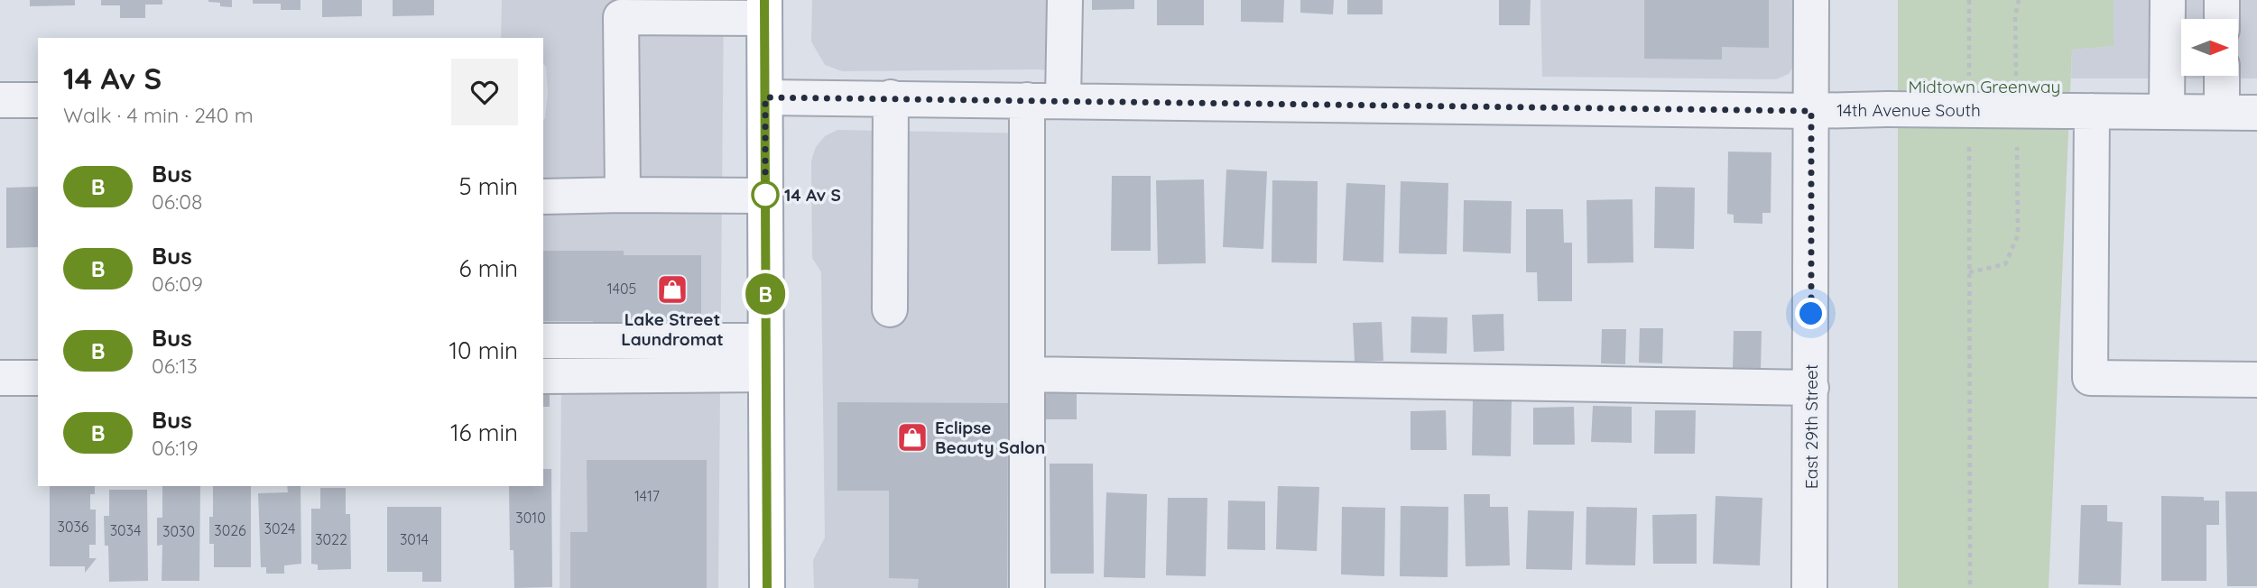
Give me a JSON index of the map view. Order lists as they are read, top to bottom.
{
  "streets": {
    "street": ["14th Avenue South", "East 29th Street"]
  },
  "crossings": [
    ["14th Avenue South", "East 29th Street"]
  ],
  "parks": ["Midtown Greenway"],
  "places": {
    "other": ["14 Av S"],
    "shop": ["Lake Street Laundromat", "Eclipse Beauty Salon"]
  },
  "lines": ["bus line B"],
  "house_numbers": [
    "1405",
    "1417",
    "3010",
    "3036",
    "3024",
    "3034",
    "3026",
    "3030",
    "3022",
    "3014"
  ],
  "north": "right",
  "page": {
    "on_map": "B",
    "heading": ["14 Av S", "Walk · 4 min · 240 m"],
    "list": [
      {
        "mark": "B",
        "name": "Bus",
        "note": "06:08",
        "value": "5 min"
      },
      {
        "mark": "B",
        "name": "Bus",
        "note": "06:09",
        "value": "6 min"
      },
      {
        "mark": "B",
        "name": "Bus",
        "note": "06:13",
        "value": "10 min"
      },
      {
        "mark": "B",
        "name": "Bus",
        "note": "06:19",
        "value": "16 min"
      }
    ]
  }
}
